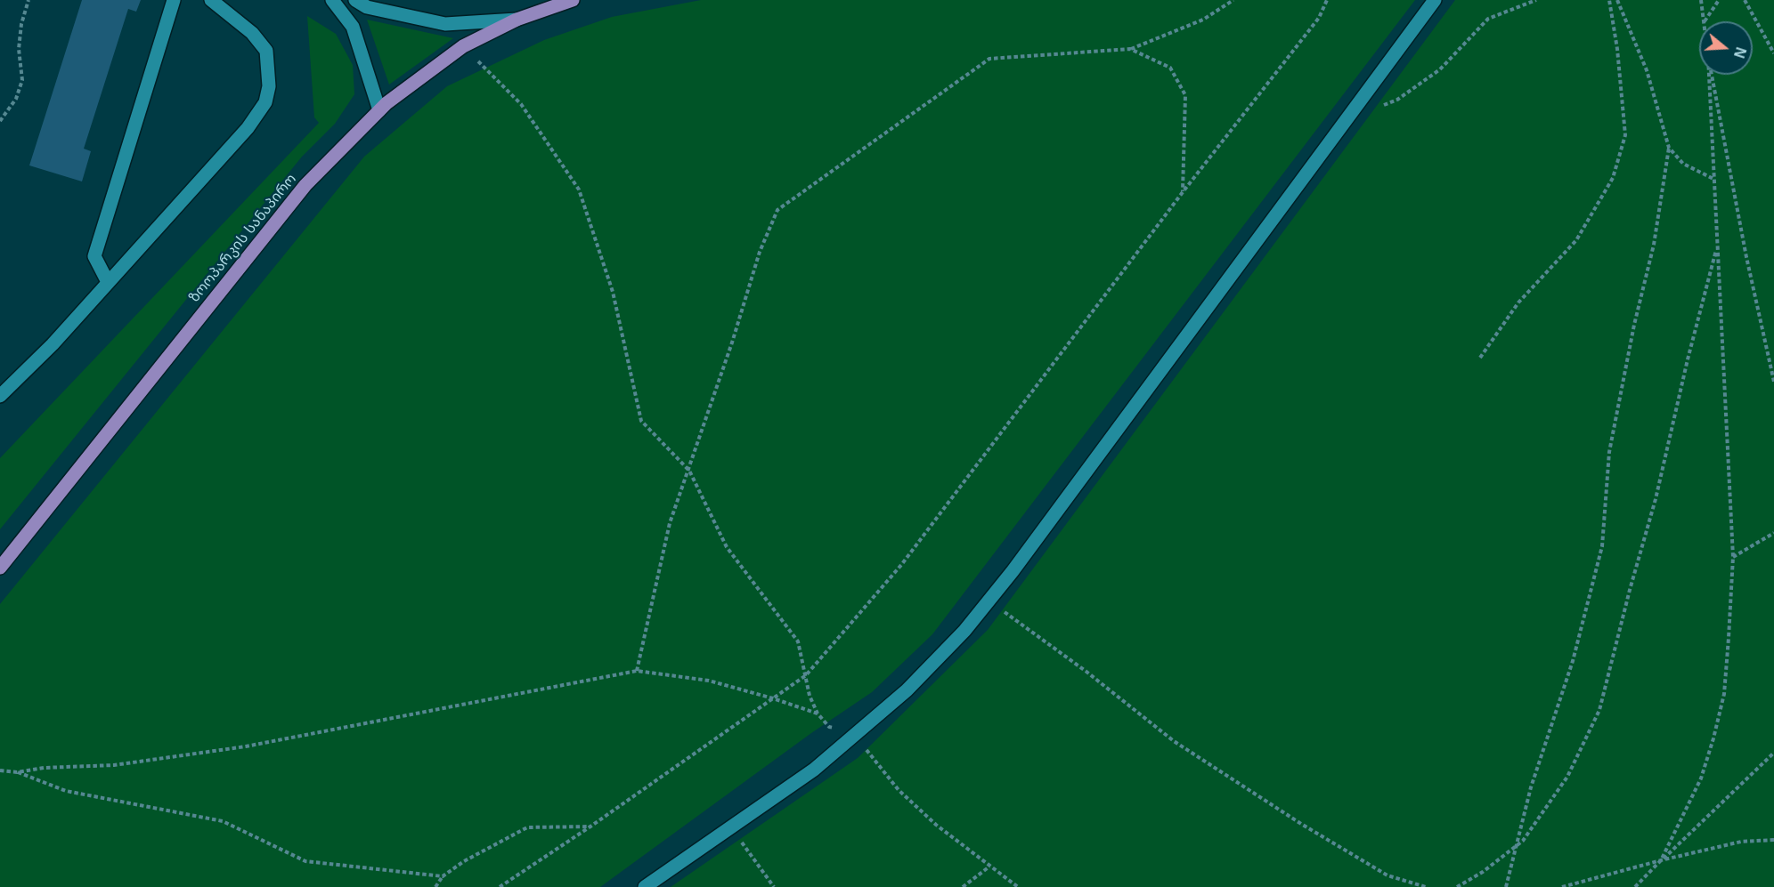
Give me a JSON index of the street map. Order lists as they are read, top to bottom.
{
  "streets": {
    "main road": ["ზოოპარკის სანაპირო"]
  },
  "north": "right"
}
